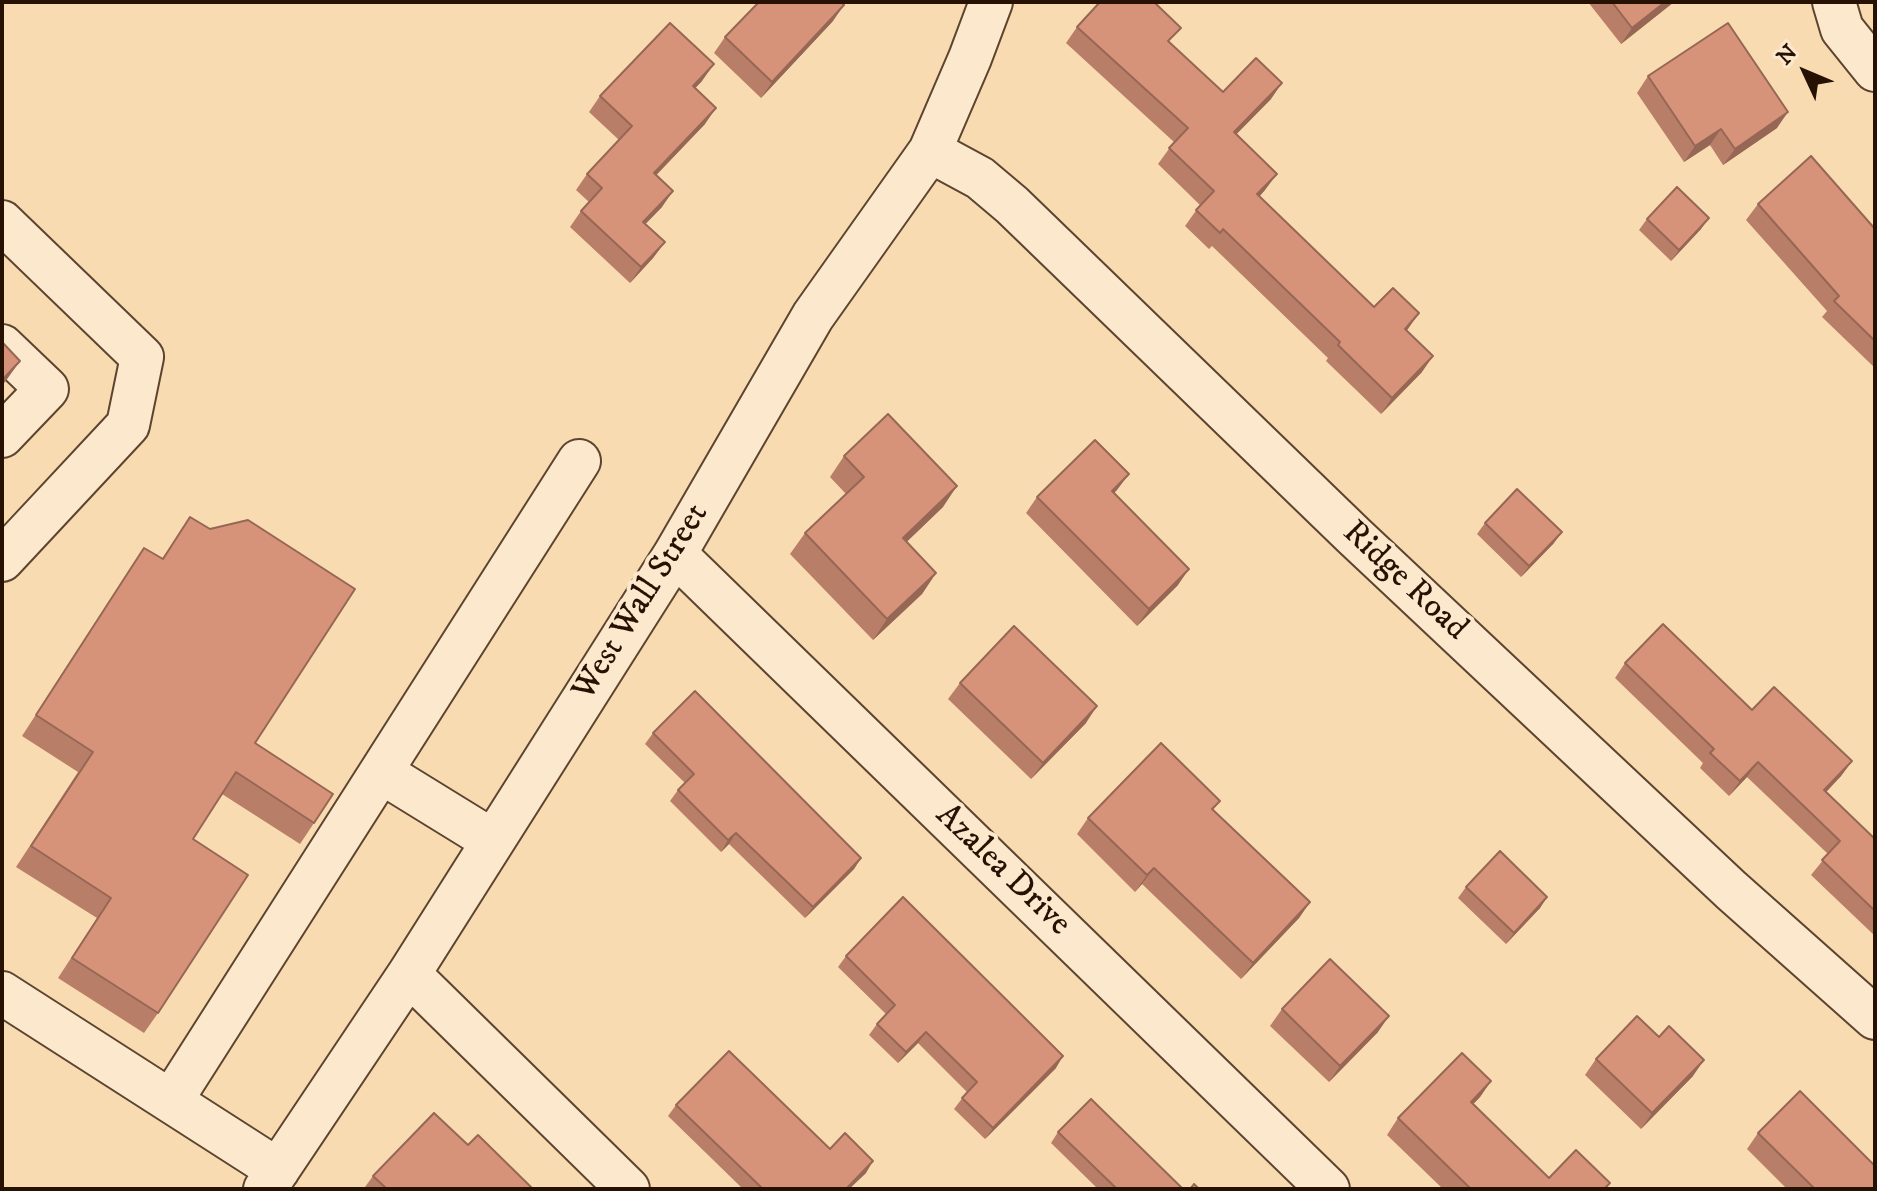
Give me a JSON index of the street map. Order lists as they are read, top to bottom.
{
  "streets": {
    "street": ["Ridge Road", "West Wall Street", "Azalea Drive"]
  },
  "crossings": [
    ["Ridge Road", "West Wall Street"],
    ["West Wall Street", "Azalea Drive"]
  ],
  "north": "top left"
}
